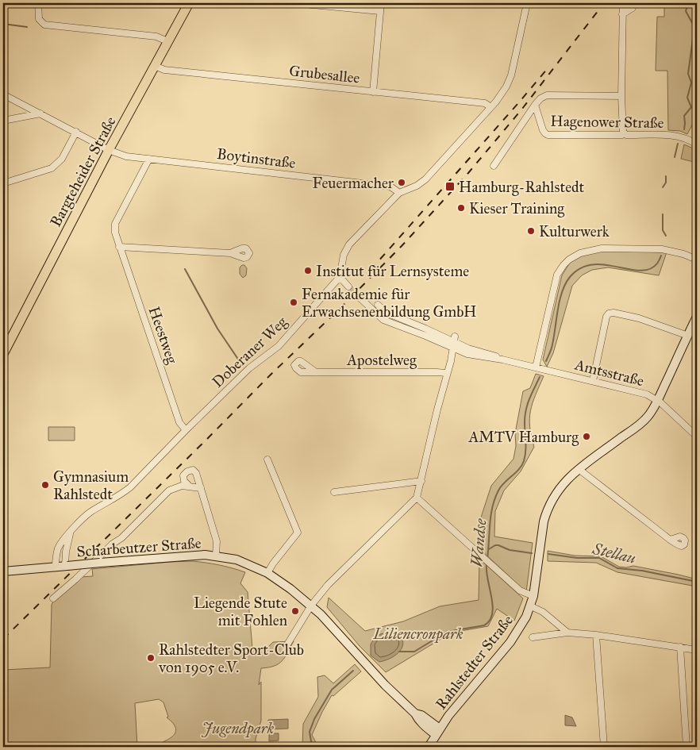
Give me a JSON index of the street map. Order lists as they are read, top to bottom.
{
  "streets": {
    "main road": ["Bargteheider Straße", "Scharbeutzer Straße", "Rahlstedter Straße"],
    "street": [
      "Grubesallee",
      "Hagenower Straße",
      "Boytinstraße",
      "Heestweg",
      "Doberaner Weg",
      "Apostelweg",
      "Amtsstraße"
    ]
  },
  "crossings": [
    ["Grubesallee", "Bargteheider Straße"],
    ["Boytinstraße", "Bargteheider Straße"],
    ["Boytinstraße", "Heestweg"],
    ["Heestweg", "Doberaner Weg"],
    ["Doberaner Weg", "Scharbeutzer Straße"],
    ["Amtsstraße", "Rahlstedter Straße"],
    ["Scharbeutzer Straße", "Rahlstedter Straße"]
  ],
  "water": ["Wandse", "Stellau"],
  "parks": ["Liliencronpark", "Jugendpark"],
  "places": {
    "other": [
      "Feuermacher",
      "Kieser Training",
      "Kulturwerk",
      "Institut für Lernsysteme",
      "Fernakademie für Erwachsenenbildung GmbH",
      "AMTV Hamburg",
      "Gymnasium Rahlstedt",
      "Liegende Stute mit Fohlen",
      "Rahlstedter Sport-Club von 1905 e.V."
    ],
    "transit": ["Hamburg-Rahlstedt"]
  }
}
